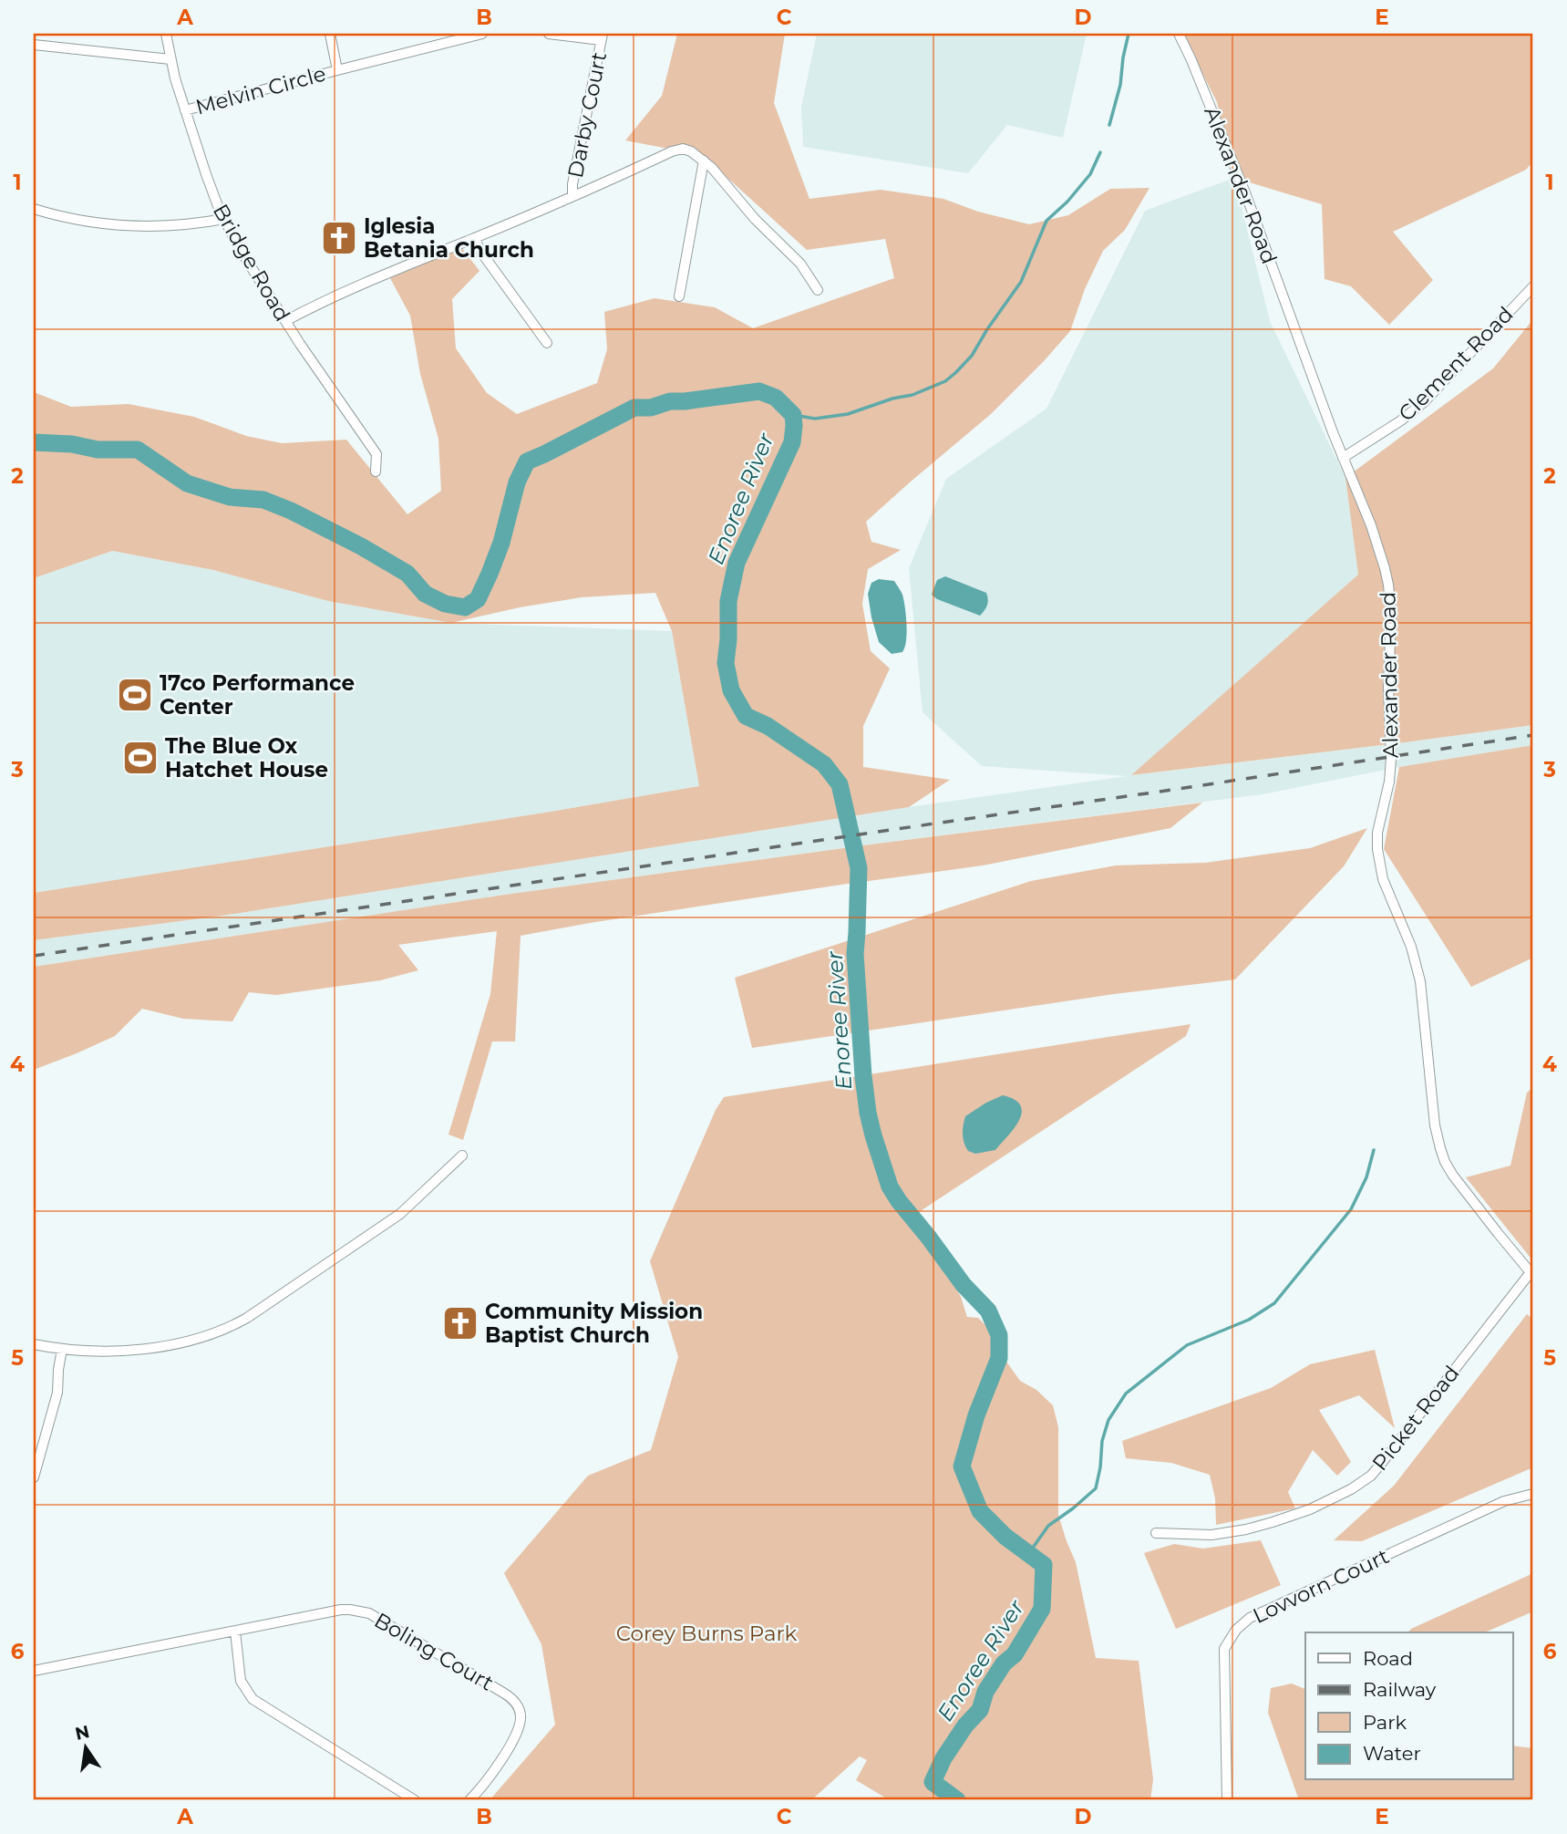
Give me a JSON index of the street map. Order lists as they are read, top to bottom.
{
  "streets": {
    "street": [
      "Melvin Circle",
      "Darby Court",
      "Alexander Road",
      "Bridge Road",
      "Clement Road",
      "Picket Road",
      "Lovvorn Court",
      "Boling Court"
    ]
  },
  "crossings": [
    ["Melvin Circle", "Bridge Road"],
    ["Alexander Road", "Clement Road"],
    ["Alexander Road", "Picket Road"]
  ],
  "water": ["Enoree River"],
  "parks": ["Corey Burns Park"],
  "places": {
    "church": ["Iglesia Betania Church", "Community Mission Baptist Church"],
    "sports": ["17co Performance Center", "The Blue Ox Hatchet House"]
  },
  "legend": [
    "Road",
    "Railway",
    "Park",
    "Water"
  ],
  "north": "top",
  "grid": {
    "columns": [
      "A",
      "B",
      "C",
      "D",
      "E"
    ],
    "rows": [
      "1",
      "2",
      "3",
      "4",
      "5",
      "6"
    ]
  }
}
